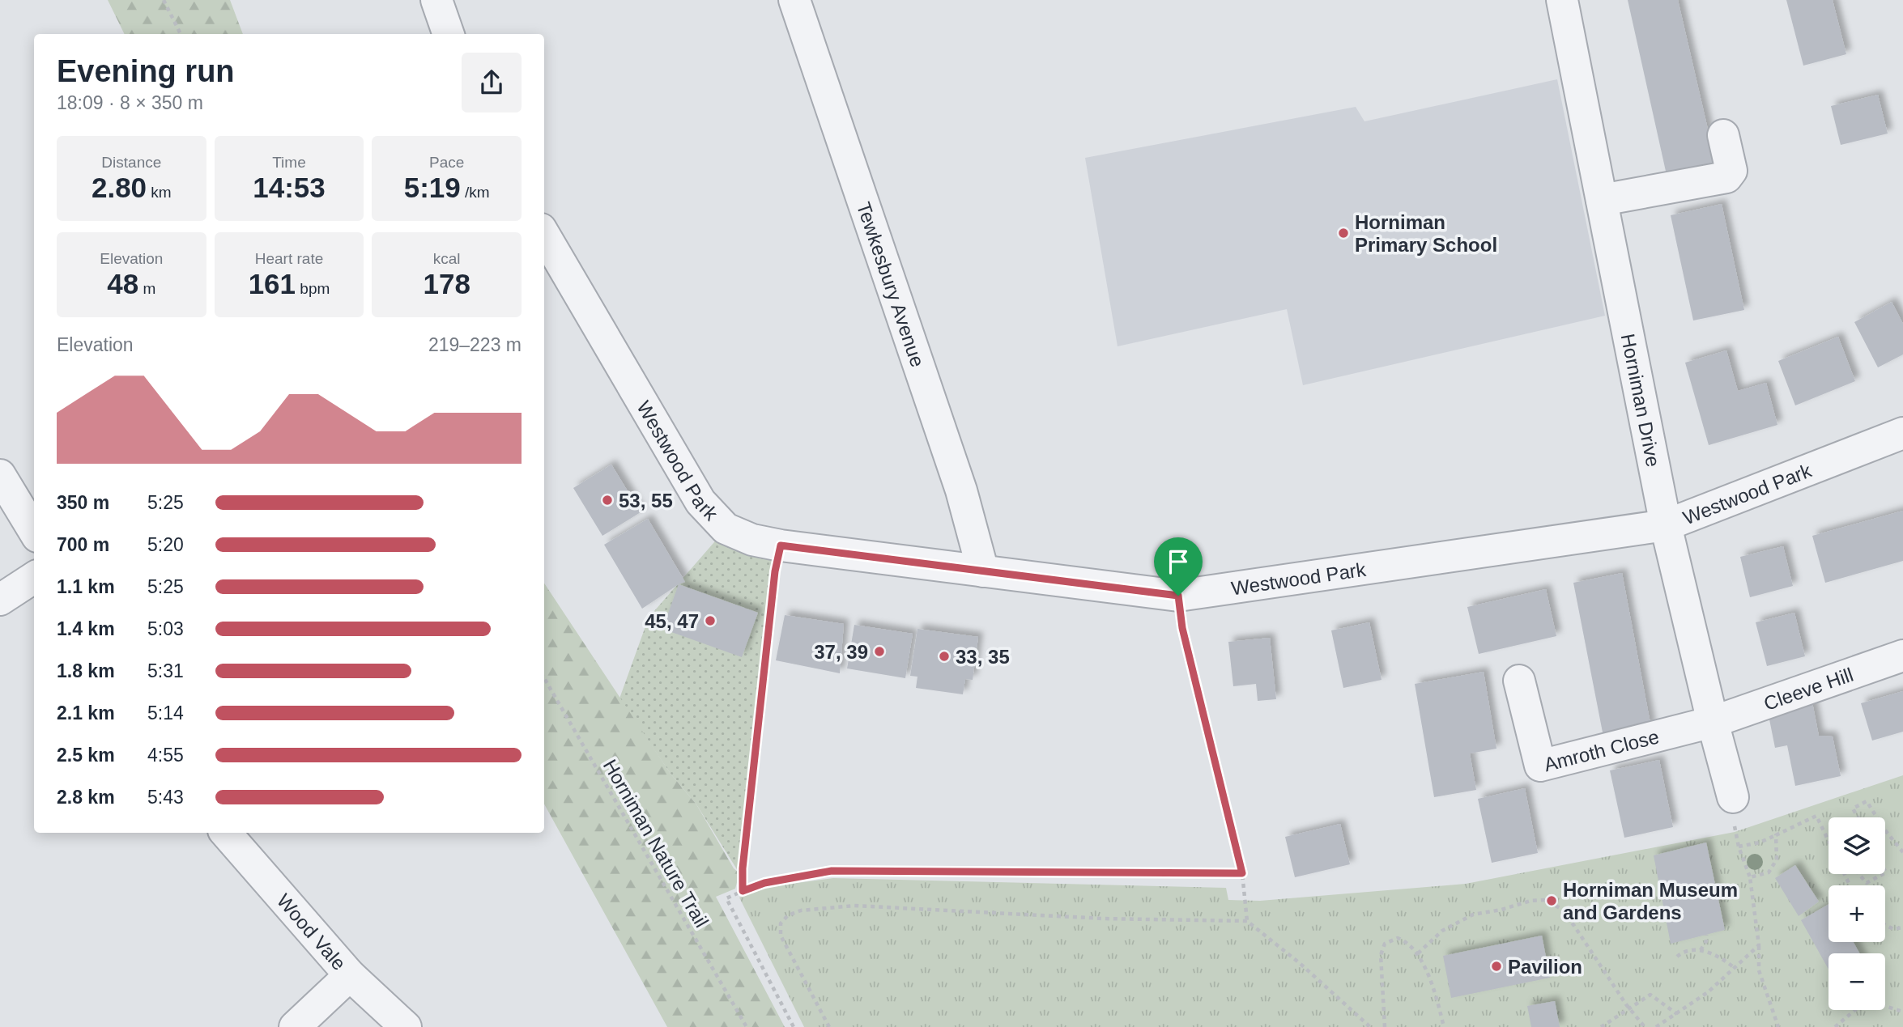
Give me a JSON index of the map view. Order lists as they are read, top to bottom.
{
  "streets": {
    "street": [
      "Tewkesbury Avenue",
      "Horniman Drive",
      "Westwood Park",
      "Cleeve Hill",
      "Amroth Close",
      "Wood Vale"
    ],
    "path": ["Horniman Nature Trail"]
  },
  "crossings": [
    ["Tewkesbury Avenue", "Westwood Park"],
    ["Horniman Drive", "Westwood Park"],
    ["Horniman Drive", "Cleeve Hill"],
    ["Horniman Drive", "Amroth Close"],
    ["Cleeve Hill", "Amroth Close"]
  ],
  "places": [
    "Horniman Primary School",
    "53, 55",
    "45, 47",
    "37, 39",
    "33, 35",
    "Horniman Museum and Gardens",
    "Pavilion"
  ],
  "page": {
    "heading": ["Evening run", "18:09 · 8 × 350 m"],
    "stats": [
      ["Distance", "2.80 km"],
      ["Time", "14:53"],
      ["Pace", "5:19 /km"],
      ["Elevation", "48 m"],
      ["Heart rate", "161 bpm"],
      ["kcal", "178"]
    ],
    "chart": ["Elevation", "219–223 m"],
    "list": [
      {
        "name": "350 m",
        "note": "5:25"
      },
      {
        "name": "700 m",
        "note": "5:20"
      },
      {
        "name": "1.1 km",
        "note": "5:25"
      },
      {
        "name": "1.4 km",
        "note": "5:03"
      },
      {
        "name": "1.8 km",
        "note": "5:31"
      },
      {
        "name": "2.1 km",
        "note": "5:14"
      },
      {
        "name": "2.5 km",
        "note": "4:55"
      },
      {
        "name": "2.8 km",
        "note": "5:43"
      }
    ],
    "map_buttons": ["+", "−"]
  }
}
